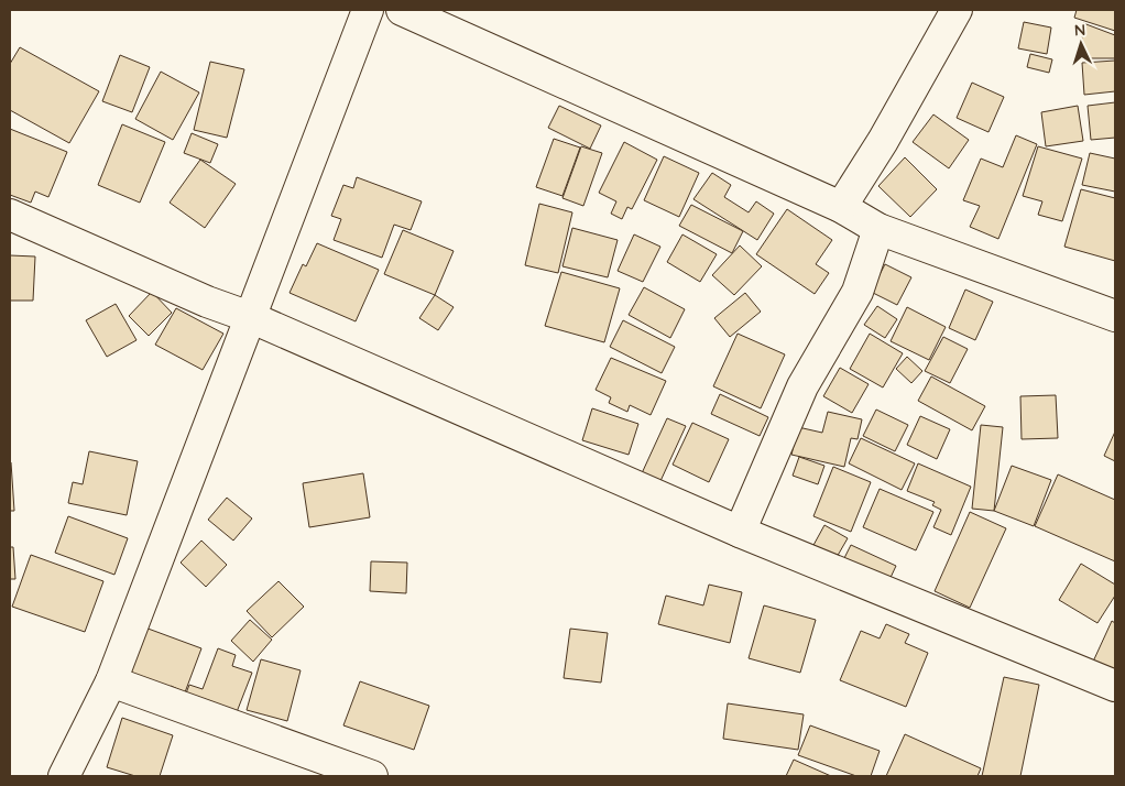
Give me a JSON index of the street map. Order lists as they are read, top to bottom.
{
  "north": "top"
}
